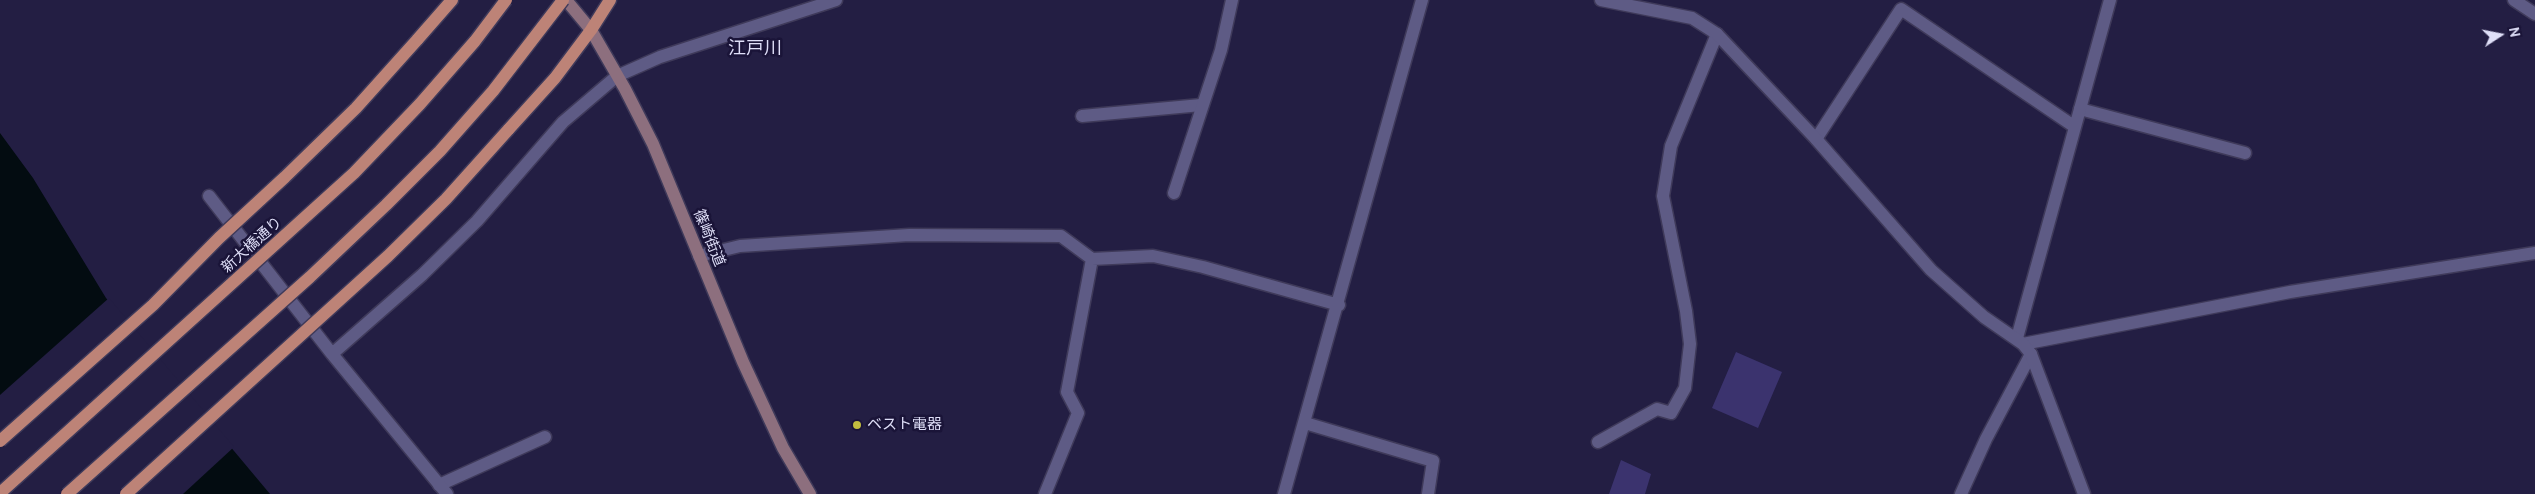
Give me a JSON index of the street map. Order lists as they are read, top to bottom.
{
  "streets": {
    "main road": ["篠崎街道", "新大橋通り"]
  },
  "districts": ["江戸川"],
  "places": ["ベスト電器"],
  "north": "right"
}
